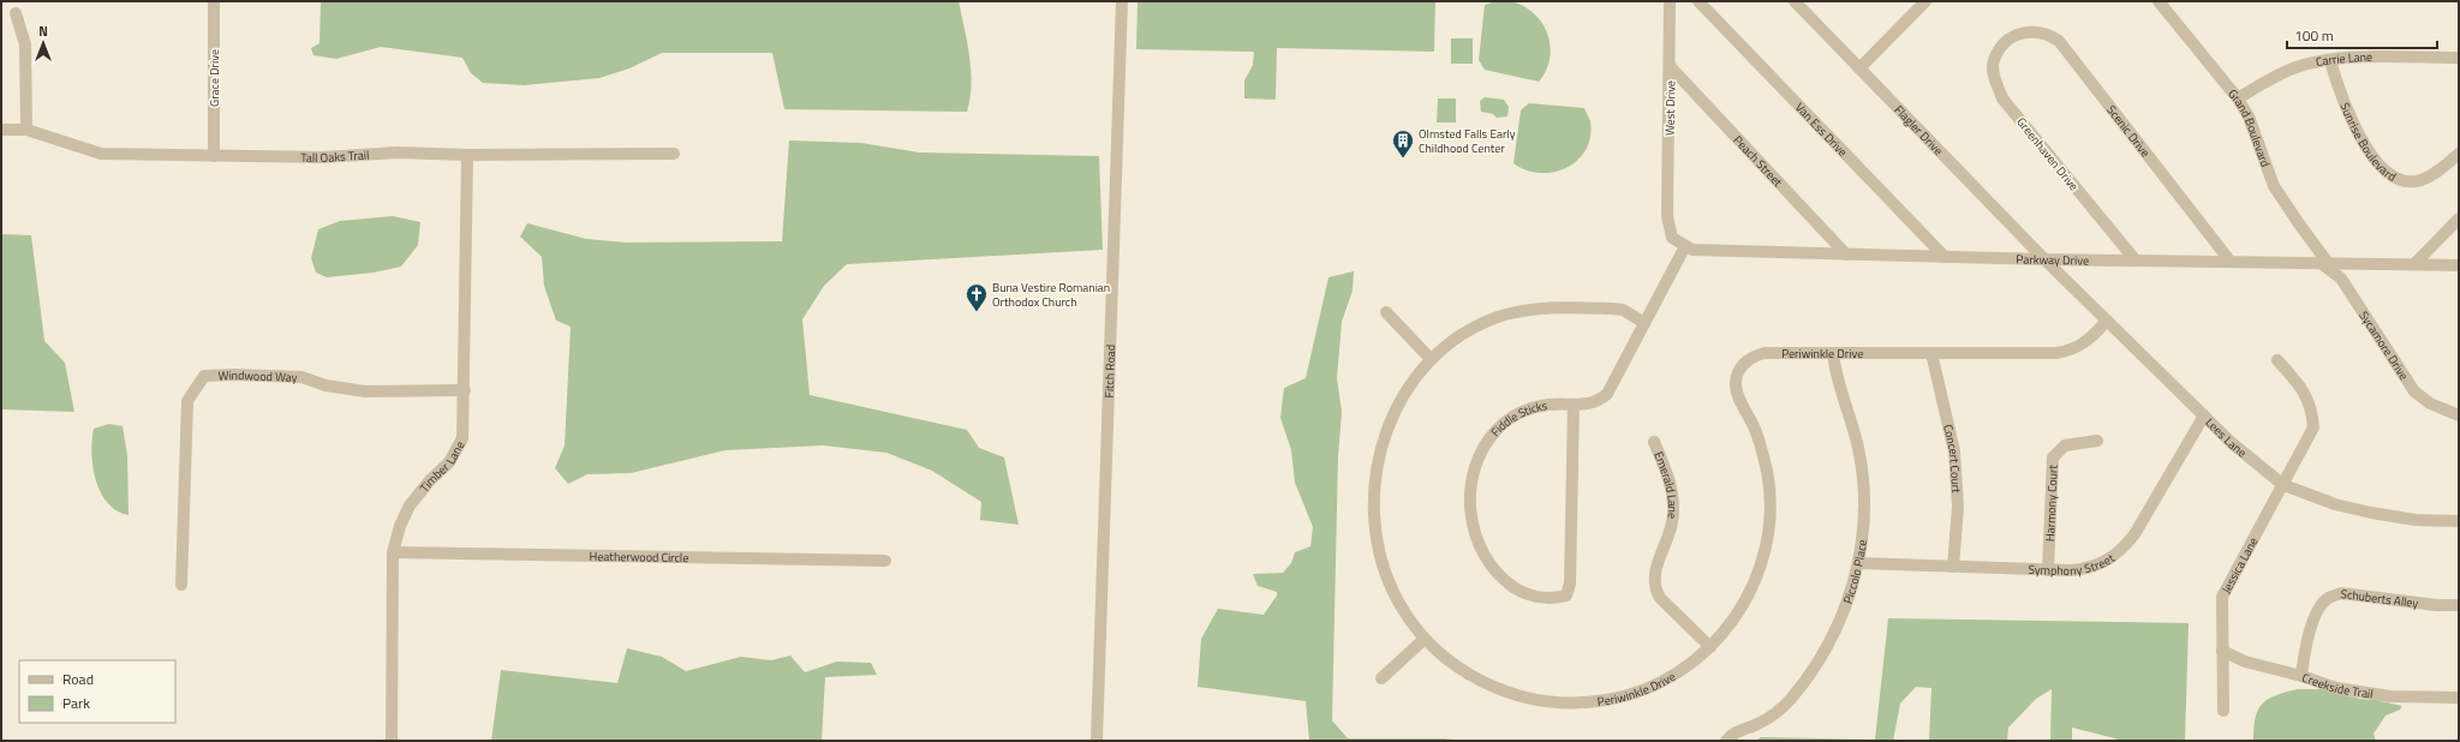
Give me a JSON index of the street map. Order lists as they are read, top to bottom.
{
  "streets": {
    "street": [
      "Carrie Lane",
      "Grace Drive",
      "West Drive",
      "Grand Boulevard",
      "Van Ess Drive",
      "Flagler Drive",
      "Scenic Drive",
      "Sunrise Boulevard",
      "Greenhaven Drive",
      "Tall Oaks Trail",
      "Peach Street",
      "Parkway Drive",
      "Sycamore Drive",
      "Periwinkle Drive",
      "Fitch Road",
      "Windwood Way",
      "Fiddle Sticks",
      "Lees Lane",
      "Concert Court",
      "Timber Lane",
      "Emerald Lane",
      "Harmony Court",
      "Heatherwood Circle",
      "Symphony Street",
      "Jessica Lane",
      "Piccolo Place",
      "Schuberts Alley",
      "Creekside Trail"
    ]
  },
  "crossings": [
    ["Carrie Lane", "Grand Boulevard"],
    ["Carrie Lane", "Sunrise Boulevard"],
    ["Grace Drive", "Tall Oaks Trail"],
    ["West Drive", "Peach Street"],
    ["West Drive", "Parkway Drive"],
    ["West Drive", "Fiddle Sticks"],
    ["Grand Boulevard", "Parkway Drive"],
    ["Grand Boulevard", "Sycamore Drive"],
    ["Van Ess Drive", "Parkway Drive"],
    ["Flagler Drive", "Parkway Drive"],
    ["Flagler Drive", "Lees Lane"],
    ["Scenic Drive", "Greenhaven Drive"],
    ["Scenic Drive", "Parkway Drive"],
    ["Greenhaven Drive", "Parkway Drive"],
    ["Tall Oaks Trail", "Timber Lane"],
    ["Peach Street", "Parkway Drive"],
    ["Parkway Drive", "Sycamore Drive"],
    ["Parkway Drive", "Fiddle Sticks"],
    ["Parkway Drive", "Lees Lane"],
    ["Periwinkle Drive", "Fiddle Sticks"],
    ["Periwinkle Drive", "Lees Lane"],
    ["Periwinkle Drive", "Concert Court"],
    ["Periwinkle Drive", "Emerald Lane"],
    ["Periwinkle Drive", "Piccolo Place"],
    ["Windwood Way", "Timber Lane"],
    ["Lees Lane", "Symphony Street"],
    ["Lees Lane", "Jessica Lane"],
    ["Concert Court", "Symphony Street"],
    ["Timber Lane", "Heatherwood Circle"],
    ["Harmony Court", "Symphony Street"],
    ["Symphony Street", "Piccolo Place"],
    ["Jessica Lane", "Creekside Trail"],
    ["Schuberts Alley", "Creekside Trail"]
  ],
  "places": {
    "building": ["Olmsted Falls Early Childhood Center"],
    "church": ["Buna Vestire Romanian Orthodox Church"]
  },
  "legend": ["Road", "Park"],
  "scale_bar": "100 m",
  "north": "top"
}
